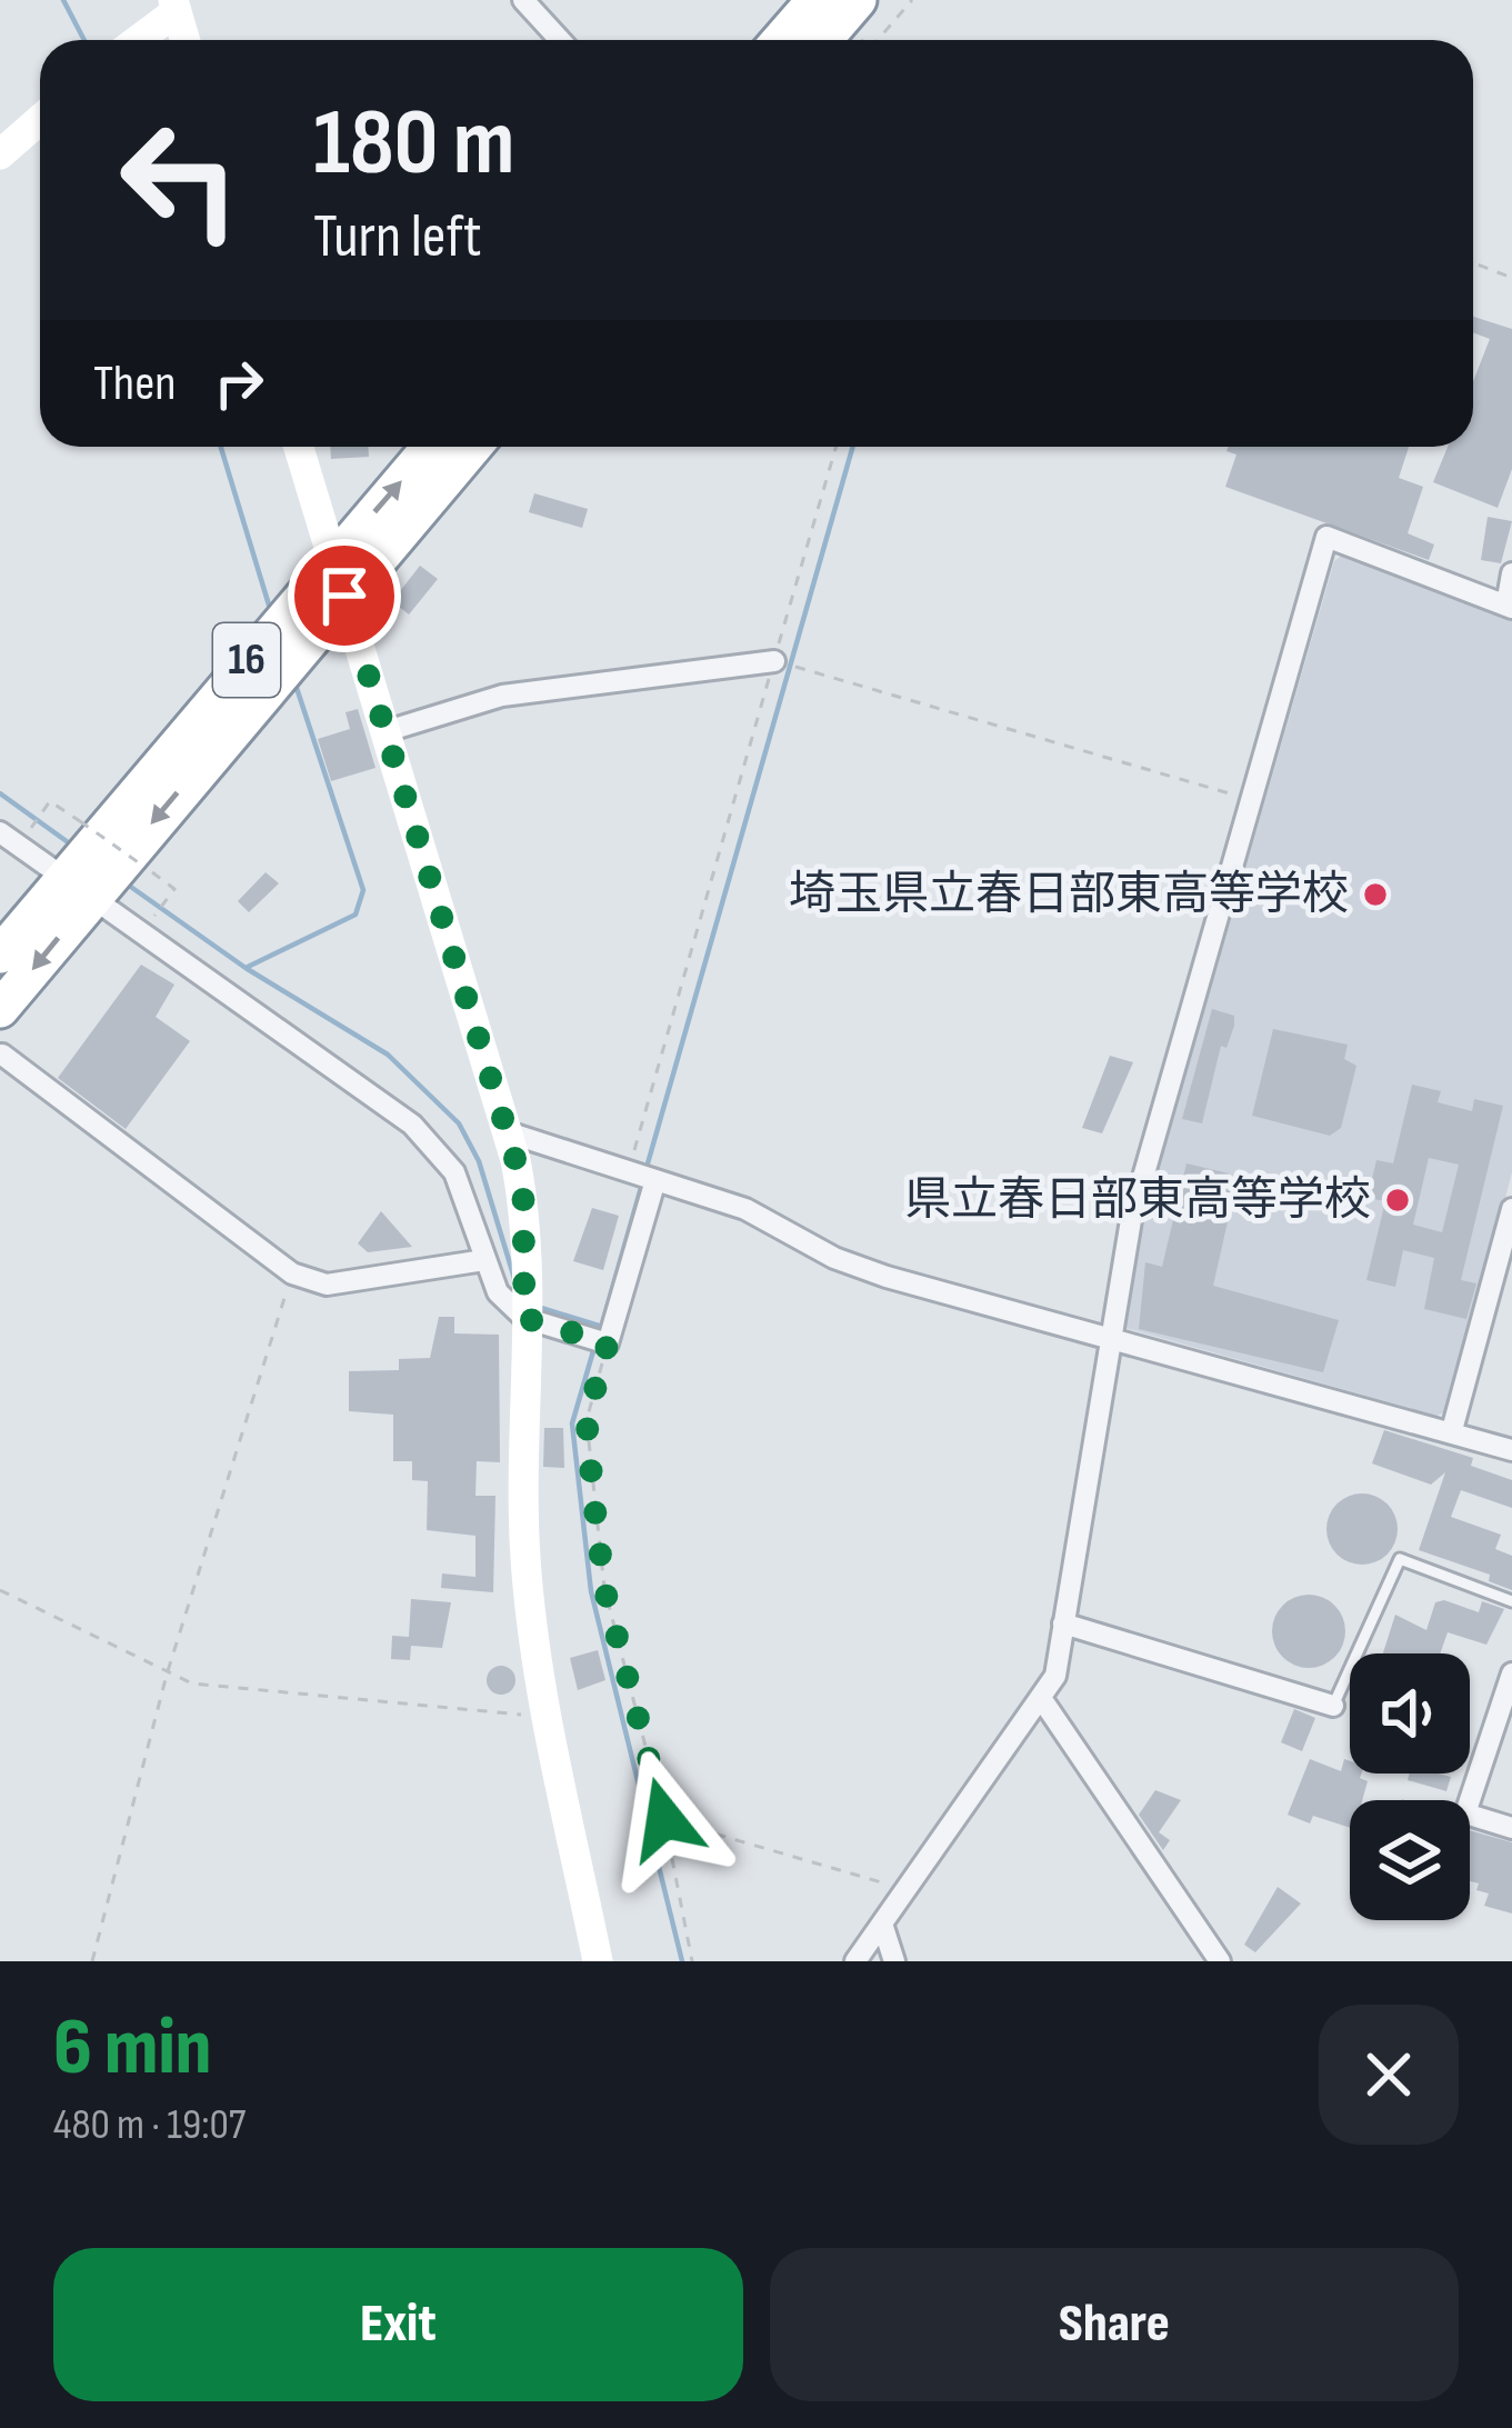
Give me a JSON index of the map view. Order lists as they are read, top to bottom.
{
  "streets": {
    "highway": ["16"]
  },
  "places": ["埼玉県立春日部東高等学校", "県立春日部東高等学校"],
  "page": {
    "turn": ["180 m", "Turn left"],
    "then": "Then",
    "heading": ["6 min", "480 m · 19:07"],
    "buttons": ["Exit", "Share"]
  }
}
